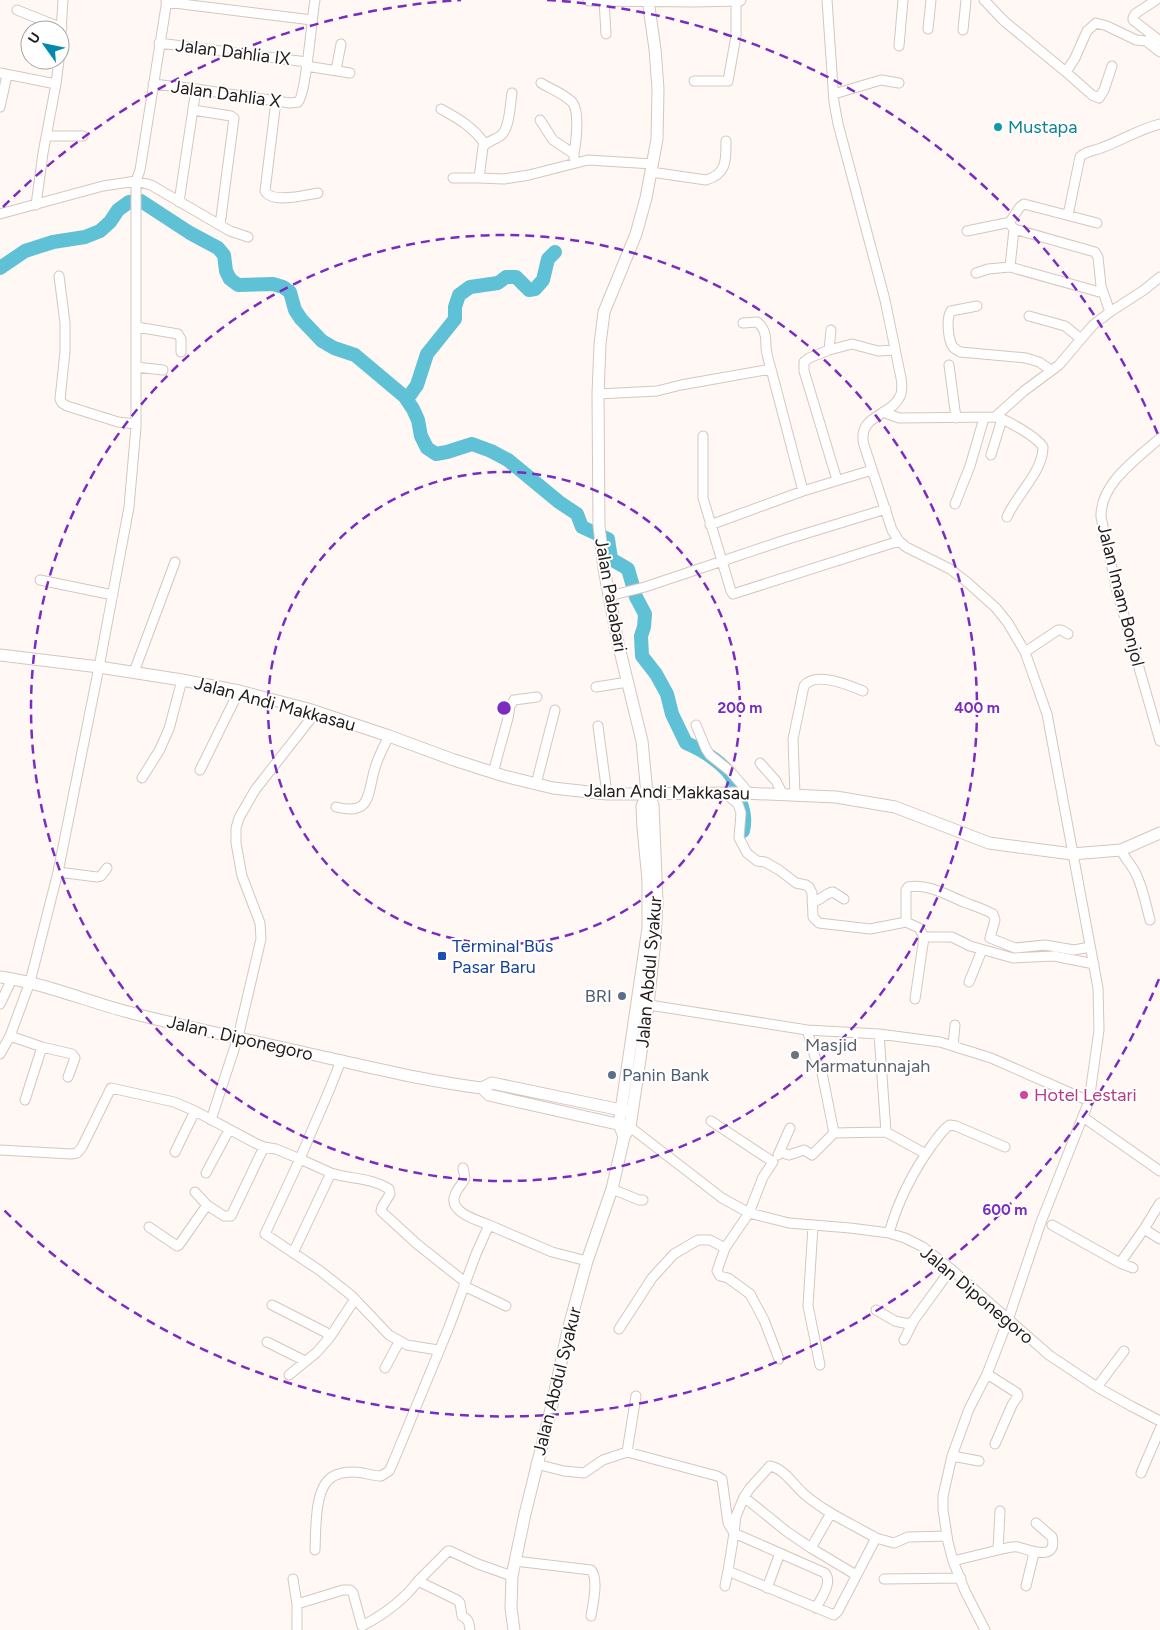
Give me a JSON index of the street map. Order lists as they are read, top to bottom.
{
  "streets": {
    "street": [
      "Jalan Dahlia IX",
      "Jalan Dahlia X",
      "Jalan Pababari",
      "Jalan Imam Bonjol",
      "Jalan Andi Makkasau",
      "Jalan Abdul Syakur",
      "Jalan . Diponegoro",
      "Jalan Diponegoro"
    ]
  },
  "crossings": [
    ["Jalan Dahlia IX", "Jalan Dahlia X"],
    ["Jalan Pababari", "Jalan Andi Makkasau"],
    ["Jalan Pababari", "Jalan Abdul Syakur"],
    ["Jalan Andi Makkasau", "Jalan Abdul Syakur"],
    ["Jalan Abdul Syakur", "Jalan Diponegoro"],
    ["Jalan . Diponegoro", "Jalan Diponegoro"]
  ],
  "places": {
    "other": [
      "Mustapa",
      "BRI",
      "Masjid Marmatunnajah",
      "Panin Bank",
      "Hotel Lestari"
    ],
    "transit": ["Terminal Bus Pasar Baru"]
  },
  "north": "top left",
  "rings": ["200 m", "400 m", "600 m"]
}
